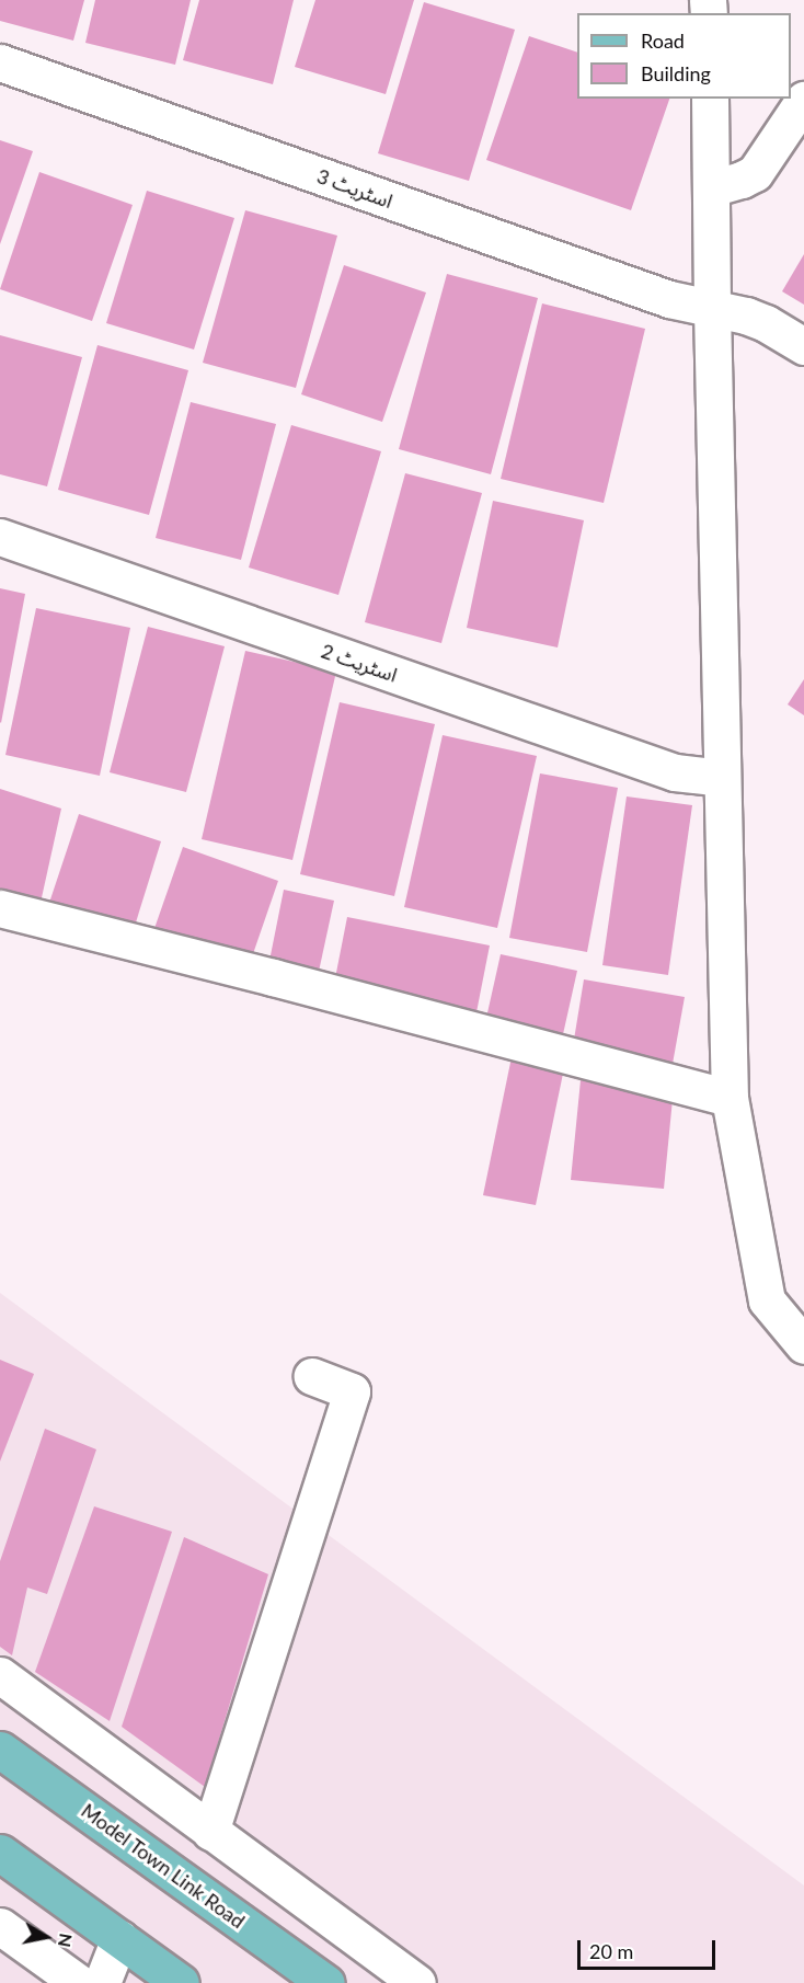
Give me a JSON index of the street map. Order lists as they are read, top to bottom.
{
  "streets": {
    "main road": ["Model Town Link Road"],
    "street": ["اسٹریٹ 3", "اسٹریٹ 2"]
  },
  "legend": ["Road", "Building"],
  "scale_bar": "20 m",
  "north": "right"
}
